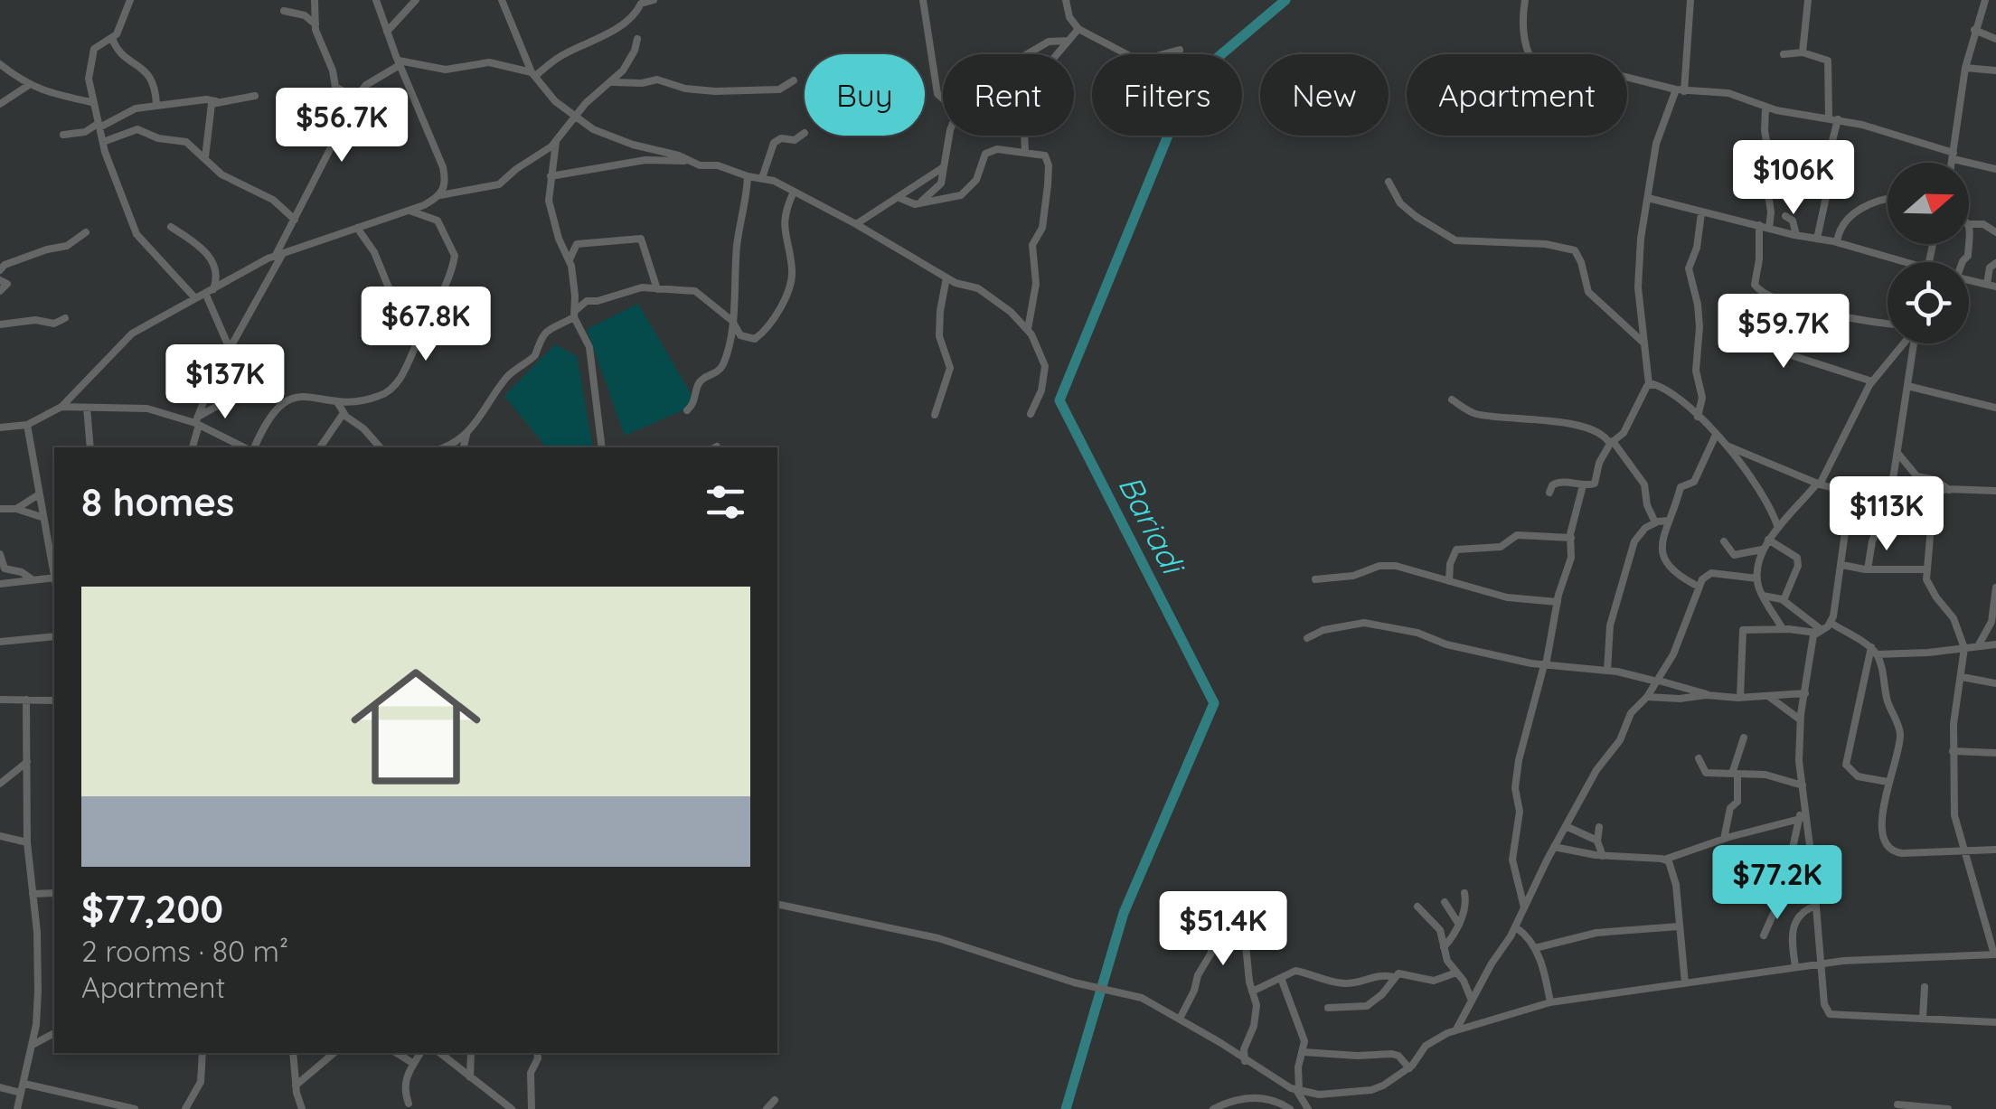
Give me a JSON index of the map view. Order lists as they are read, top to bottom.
{
  "water": ["Bariadi"],
  "north": "right",
  "page": {
    "chip": [
      "Buy",
      "Rent",
      "Filters",
      "New",
      "Apartment"
    ],
    "price": [
      "$56.7K",
      "$106K",
      "$67.8K",
      "$59.7K",
      "$137K",
      "$113K",
      "$77.2K",
      "$51.4K"
    ],
    "heading": "8 homes",
    "list": [
      {
        "name": "$77,200",
        "note": "2 rooms · 80 m² · Apartment"
      }
    ]
  }
}
